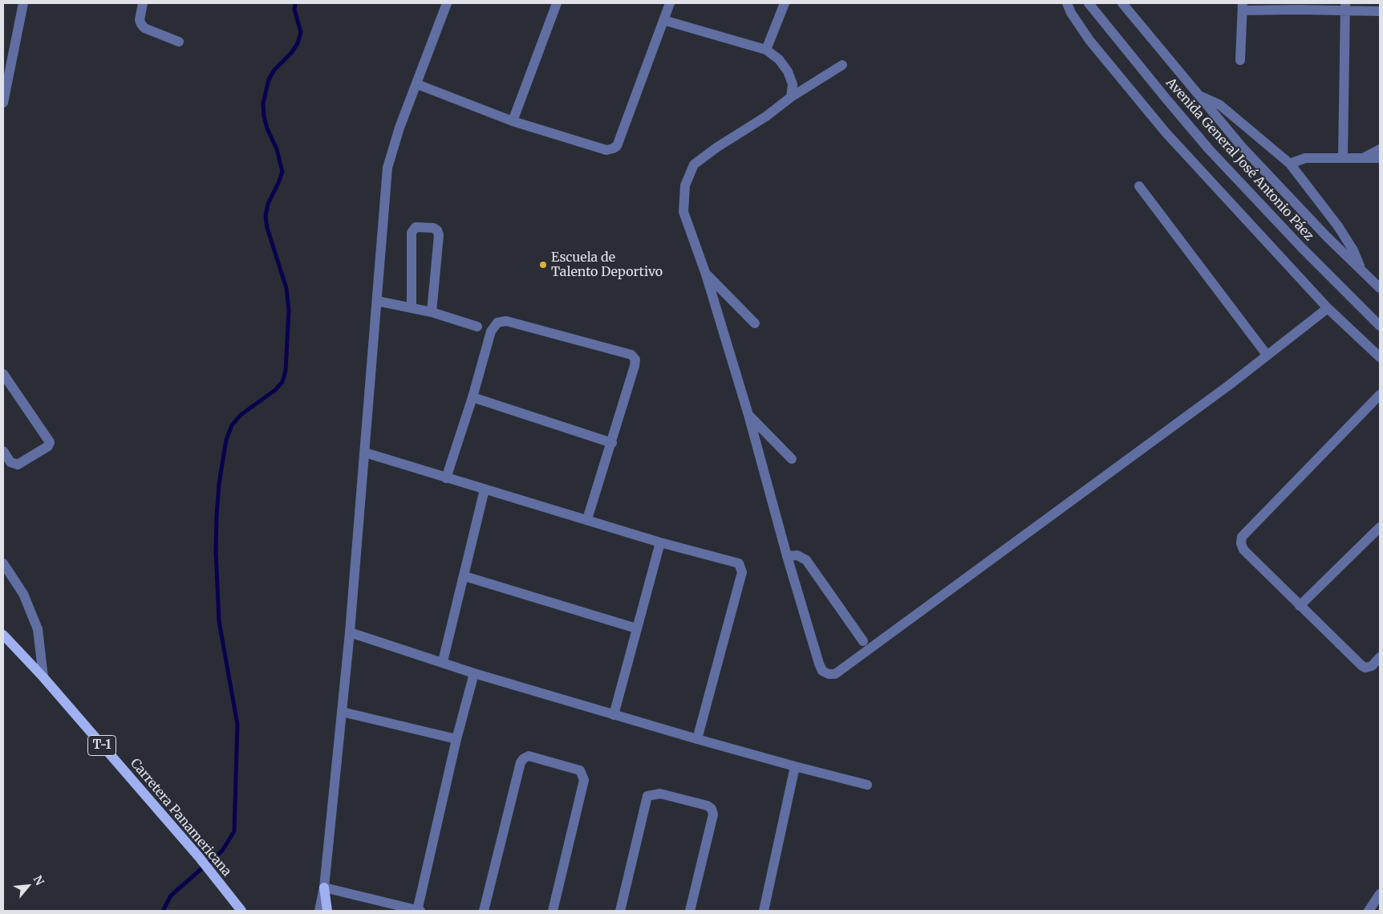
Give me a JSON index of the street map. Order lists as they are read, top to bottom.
{
  "streets": {
    "main road": ["T-1", "Carretera Panamericana"],
    "street": ["Avenida General José Antonio Páez"]
  },
  "places": ["Escuela de Talento Deportivo"],
  "north": "top right"
}
